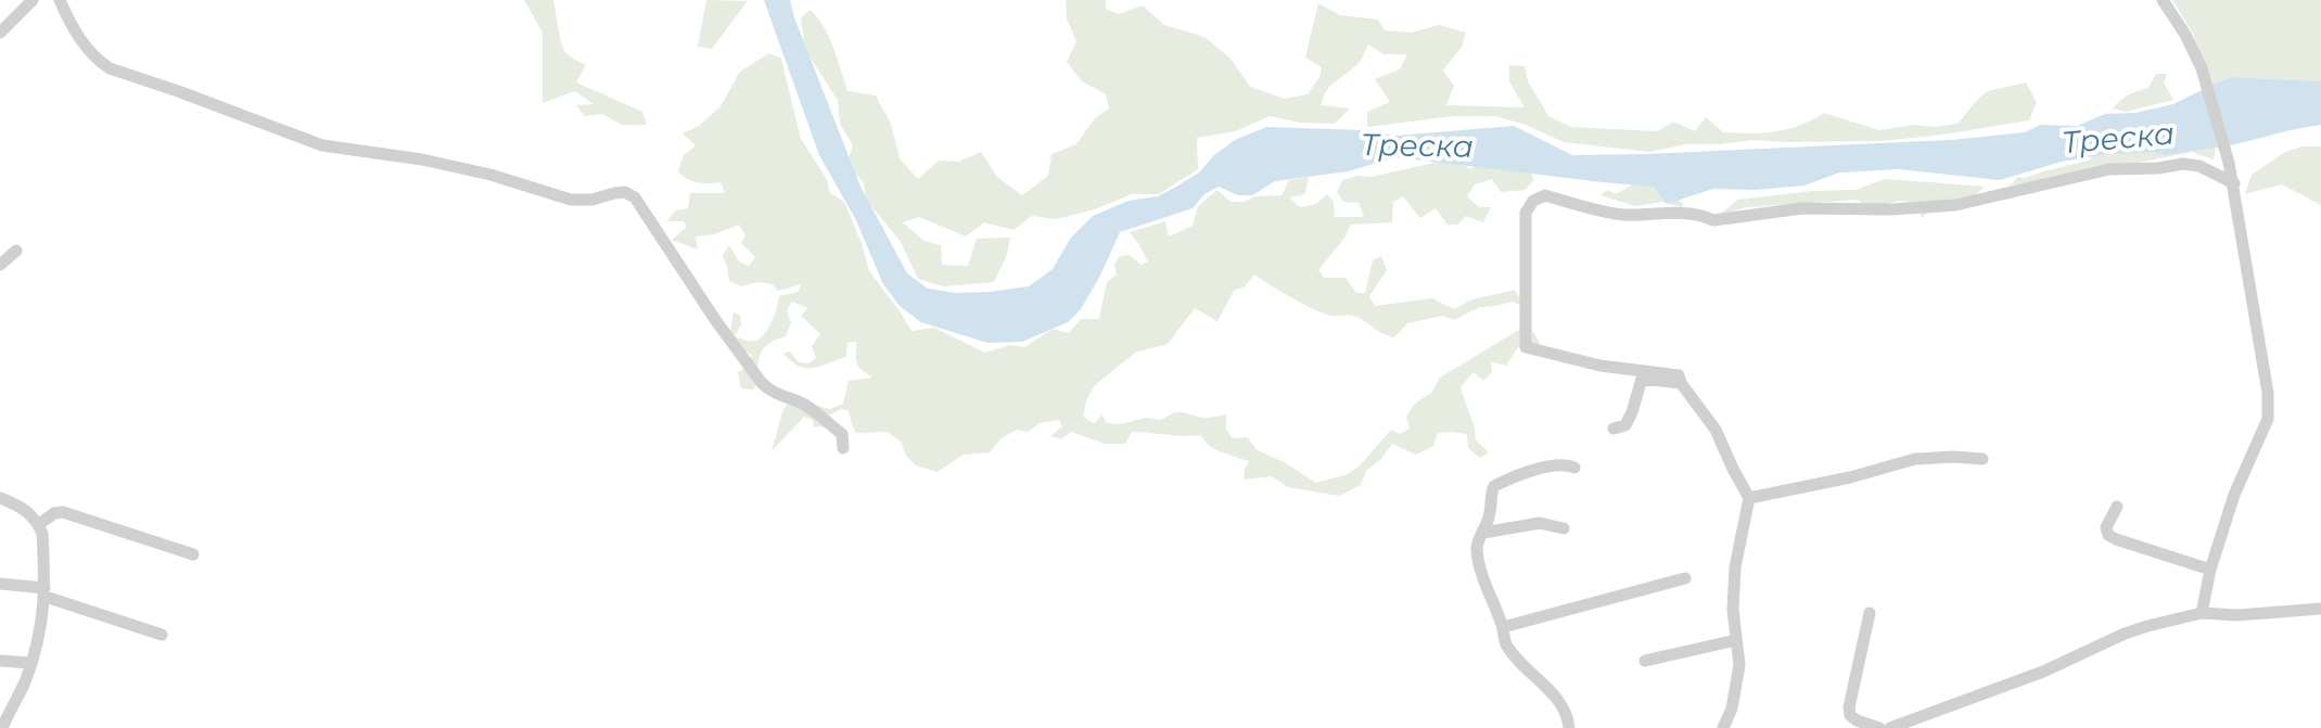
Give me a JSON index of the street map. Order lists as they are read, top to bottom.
{
  "water": ["Треска"]
}
